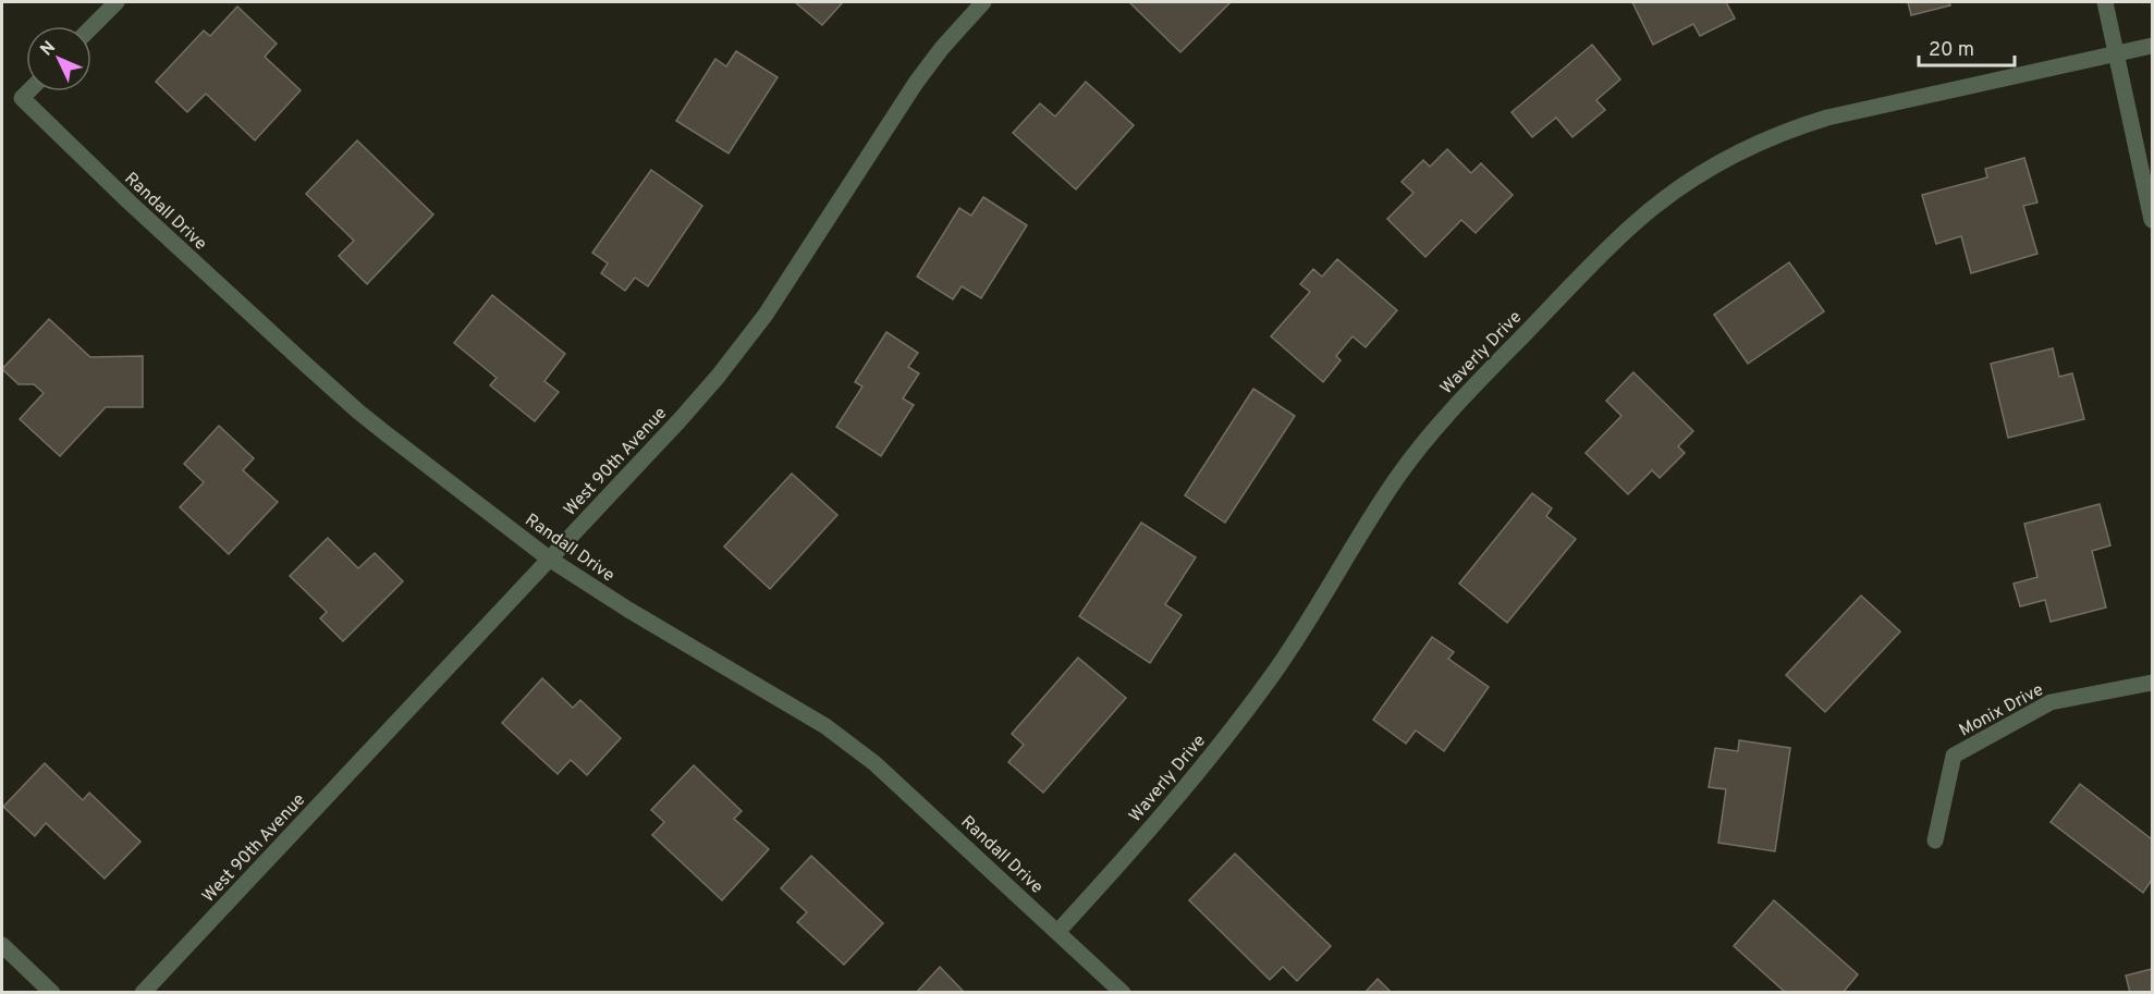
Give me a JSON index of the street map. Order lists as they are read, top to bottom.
{
  "streets": {
    "street": [
      "Randall Drive",
      "Waverly Drive",
      "West 90th Avenue",
      "Monix Drive"
    ]
  },
  "crossings": [
    ["Randall Drive", "Waverly Drive"],
    ["Randall Drive", "West 90th Avenue"]
  ],
  "scale_bar": "20 m",
  "north": "top left"
}
